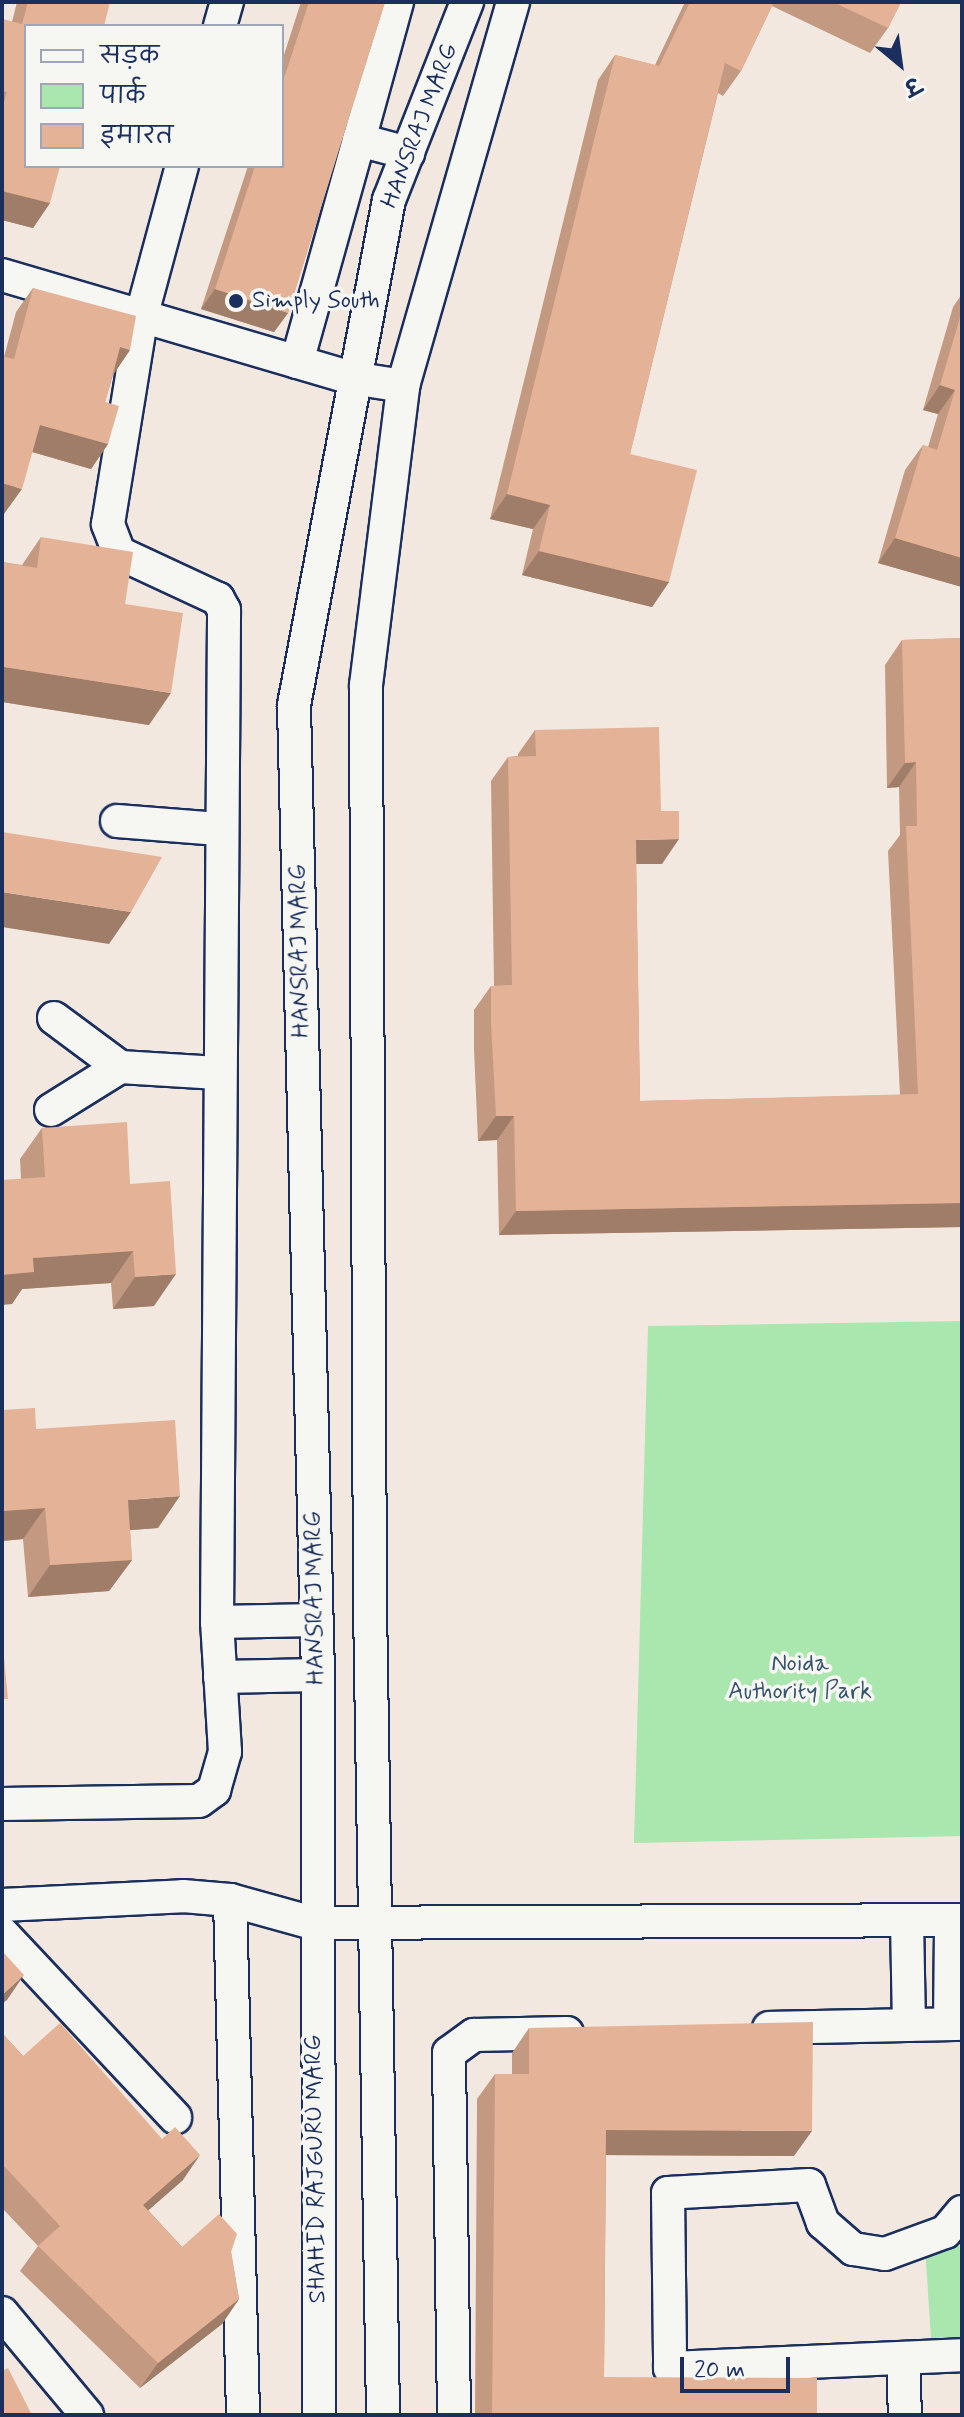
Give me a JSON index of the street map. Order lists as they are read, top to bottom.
{
  "streets": {
    "street": ["HANSRAJ MARG", "SHAHID RAJGURU MARG"]
  },
  "crossings": [
    ["HANSRAJ MARG", "SHAHID RAJGURU MARG"]
  ],
  "parks": ["Noida Authority Park"],
  "places": ["Simply South"],
  "legend": ["सड़क", "पार्क", "इमारत"],
  "scale_bar": "20 m",
  "north": "bottom right"
}
